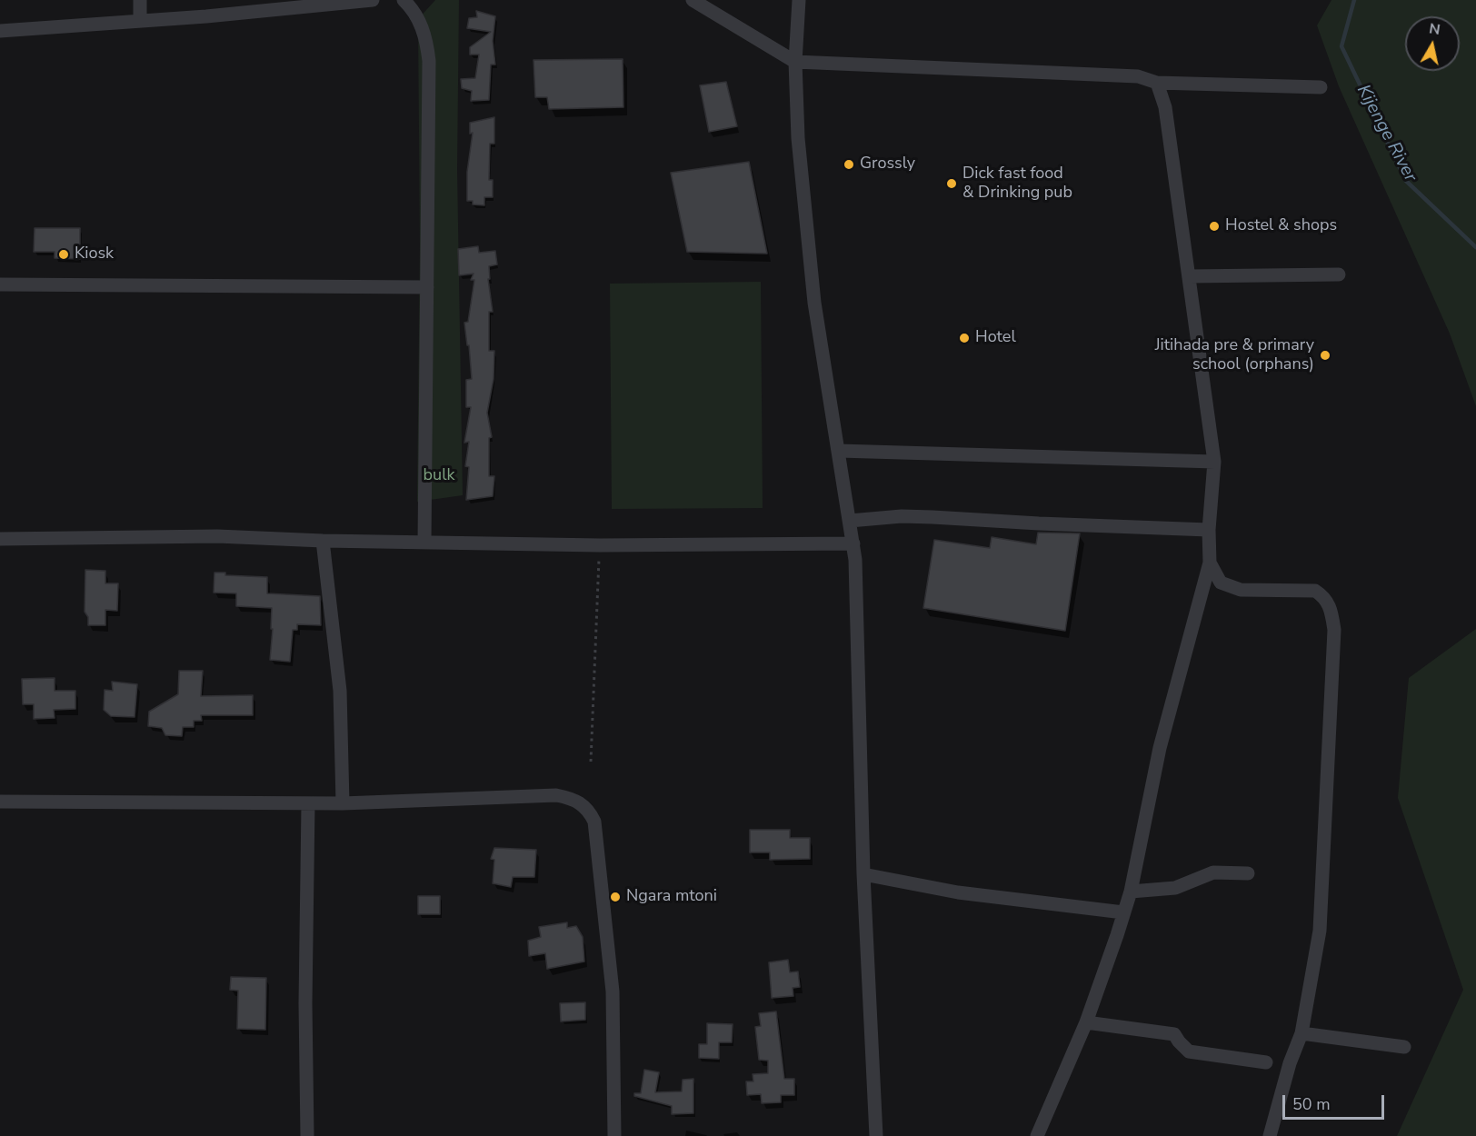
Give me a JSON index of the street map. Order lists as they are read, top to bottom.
{
  "water": ["Kijenge River"],
  "parks": ["bulk"],
  "places": [
    "Grossly",
    "Dick fast food & Drinking pub",
    "Hostel & shops",
    "Kiosk",
    "Hotel",
    "Jitihada pre & primary school (orphans)",
    "Ngara mtoni"
  ],
  "scale_bar": "50 m",
  "north": "top"
}
